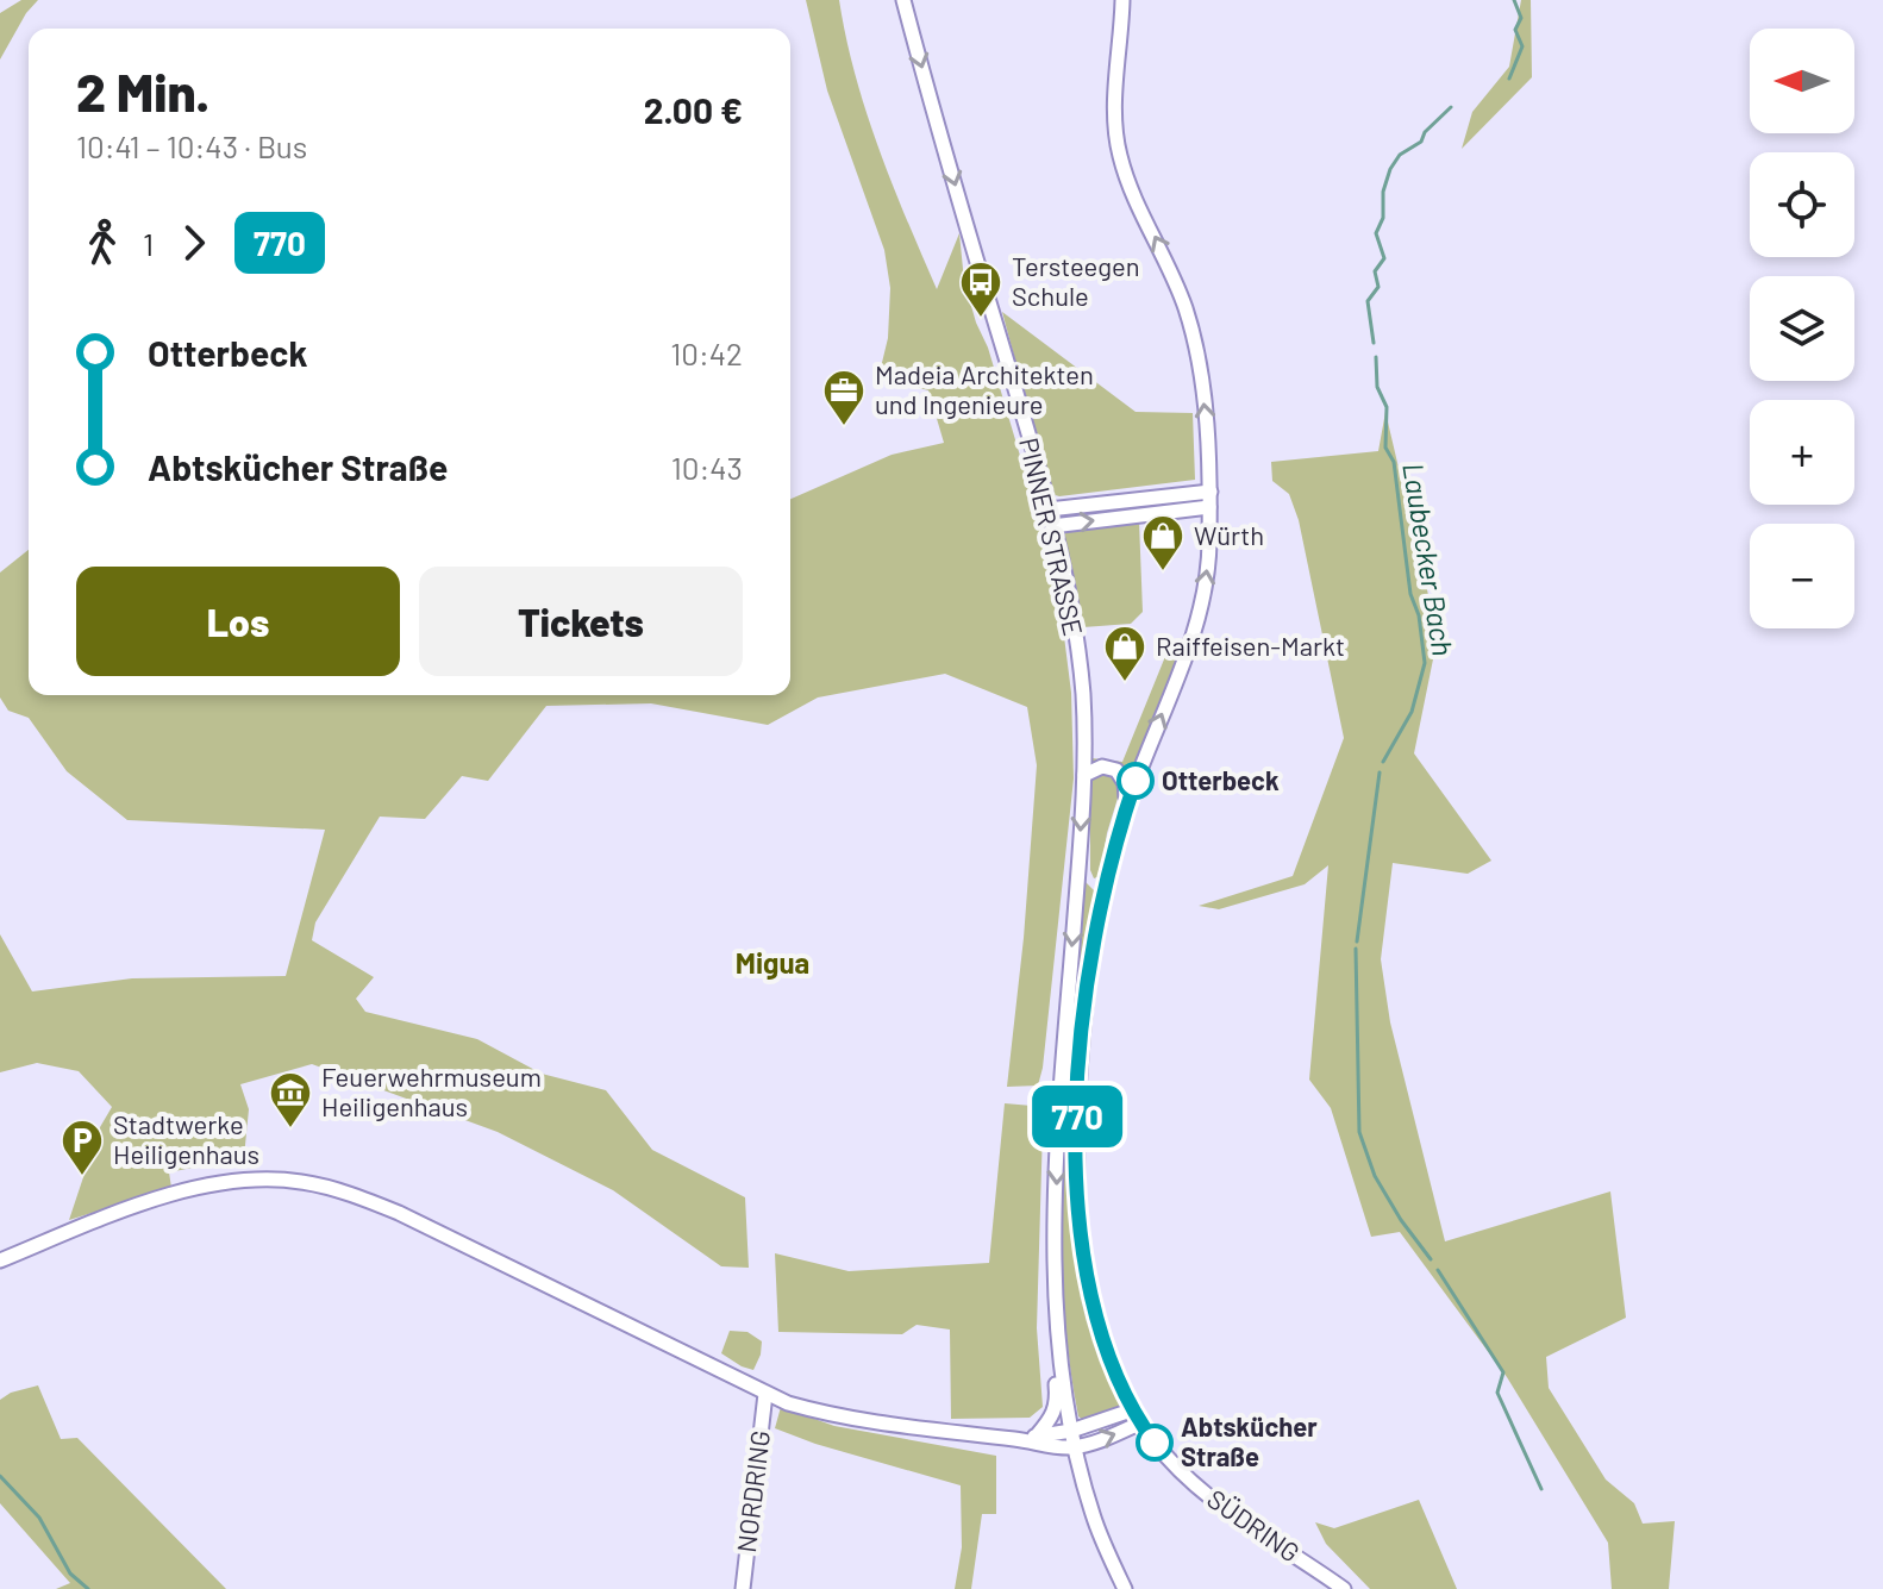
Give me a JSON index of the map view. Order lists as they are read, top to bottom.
{
  "streets": {
    "street": ["PINNER STRASSE", "NORDRING", "SÜDRING"]
  },
  "one_way": ["PINNER STRASSE", "SÜDRING"],
  "districts": ["Migua"],
  "water": ["Laubecker Bach"],
  "places": {
    "bus stop": ["Tersteegen Schule"],
    "office": ["Madeia Architekten und Ingenieure"],
    "shop": ["Würth", "Raiffeisen-Markt"],
    "other": ["Otterbeck", "Abtskücher Straße"],
    "museum": ["Feuerwehrmuseum Heiligenhaus"],
    "parking": ["Stadtwerke Heiligenhaus"]
  },
  "lines": ["bus line 770"],
  "north": "left",
  "page": {
    "on_map": "770",
    "map_buttons": ["+", "−"],
    "heading": ["2 Min.", "10:41 – 10:43 · Bus", "2.00 €"],
    "legs": ["1", "770"],
    "list": [
      {
        "name": "Otterbeck",
        "value": "10:42"
      },
      {
        "name": "Abtskücher Straße",
        "value": "10:43"
      }
    ],
    "buttons": ["Los", "Tickets"]
  }
}
